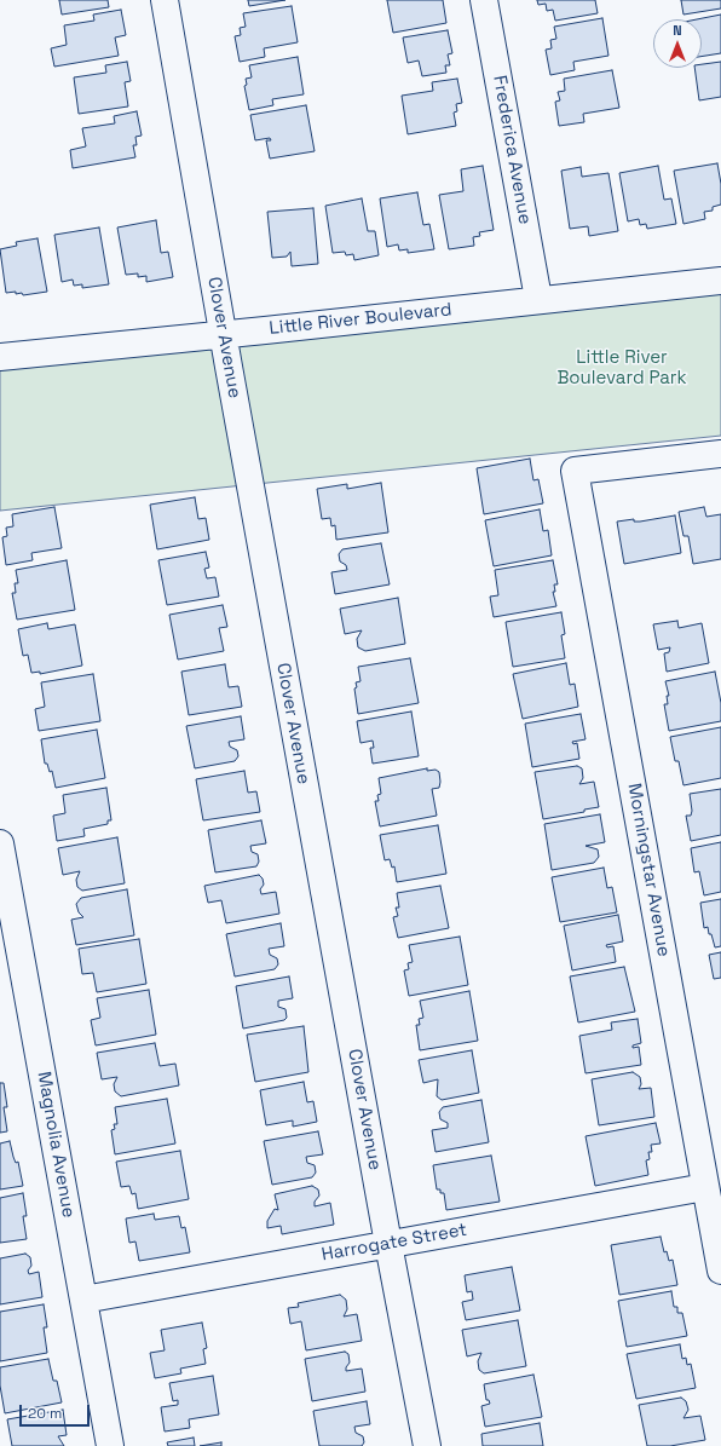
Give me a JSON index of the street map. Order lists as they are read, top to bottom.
{
  "streets": {
    "street": [
      "Frederica Avenue",
      "Little River Boulevard",
      "Clover Avenue",
      "Morningstar Avenue",
      "Magnolia Avenue",
      "Harrogate Street"
    ]
  },
  "crossings": [
    ["Frederica Avenue", "Little River Boulevard"],
    ["Little River Boulevard", "Clover Avenue"],
    ["Clover Avenue", "Harrogate Street"],
    ["Morningstar Avenue", "Harrogate Street"],
    ["Magnolia Avenue", "Harrogate Street"]
  ],
  "parks": ["Little River Boulevard Park"],
  "scale_bar": "20 m",
  "north": "top"
}
